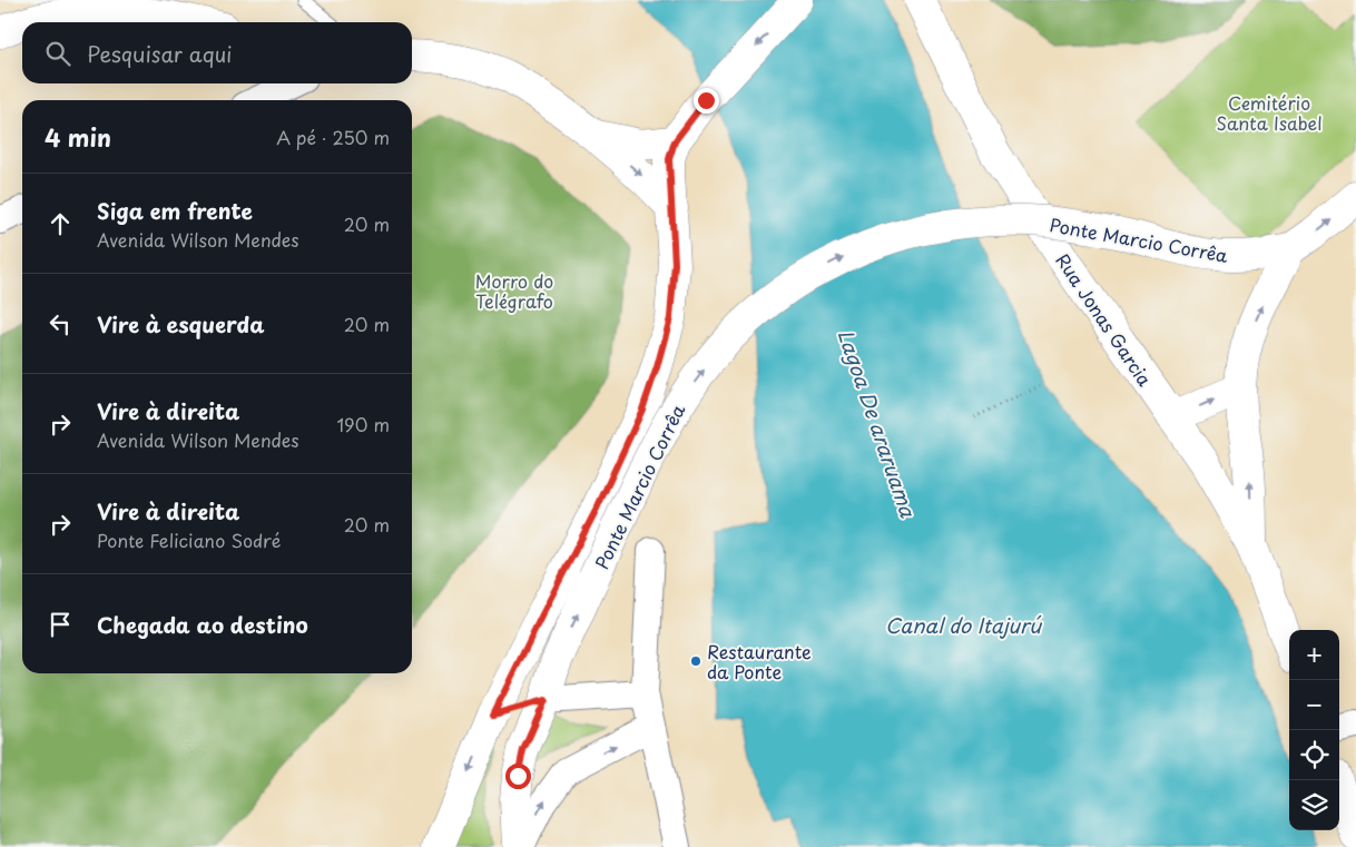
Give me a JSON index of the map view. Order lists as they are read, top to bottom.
{
  "streets": {
    "main road": ["Ponte Marcio Corrêa", "Rua Jonas Garcia"]
  },
  "one_way": ["Ponte Marcio Corrêa"],
  "water": ["Lagoa De araruama", "Canal do Itajurú"],
  "parks": ["Cemitério Santa Isabel", "Morro do Telégrafo"],
  "places": ["Restaurante da Ponte"],
  "page": {
    "search": "Pesquisar aqui",
    "heading": ["4 min", "A pé · 250 m"],
    "list": [
      ["Siga em frente", "Avenida Wilson Mendes", "20 m"],
      ["Vire à esquerda", "20 m"],
      ["Vire à direita", "Avenida Wilson Mendes", "190 m"],
      ["Vire à direita", "Ponte Feliciano Sodré", "20 m"],
      "Chegada ao destino"
    ],
    "map_buttons": ["+", "−"]
  }
}
